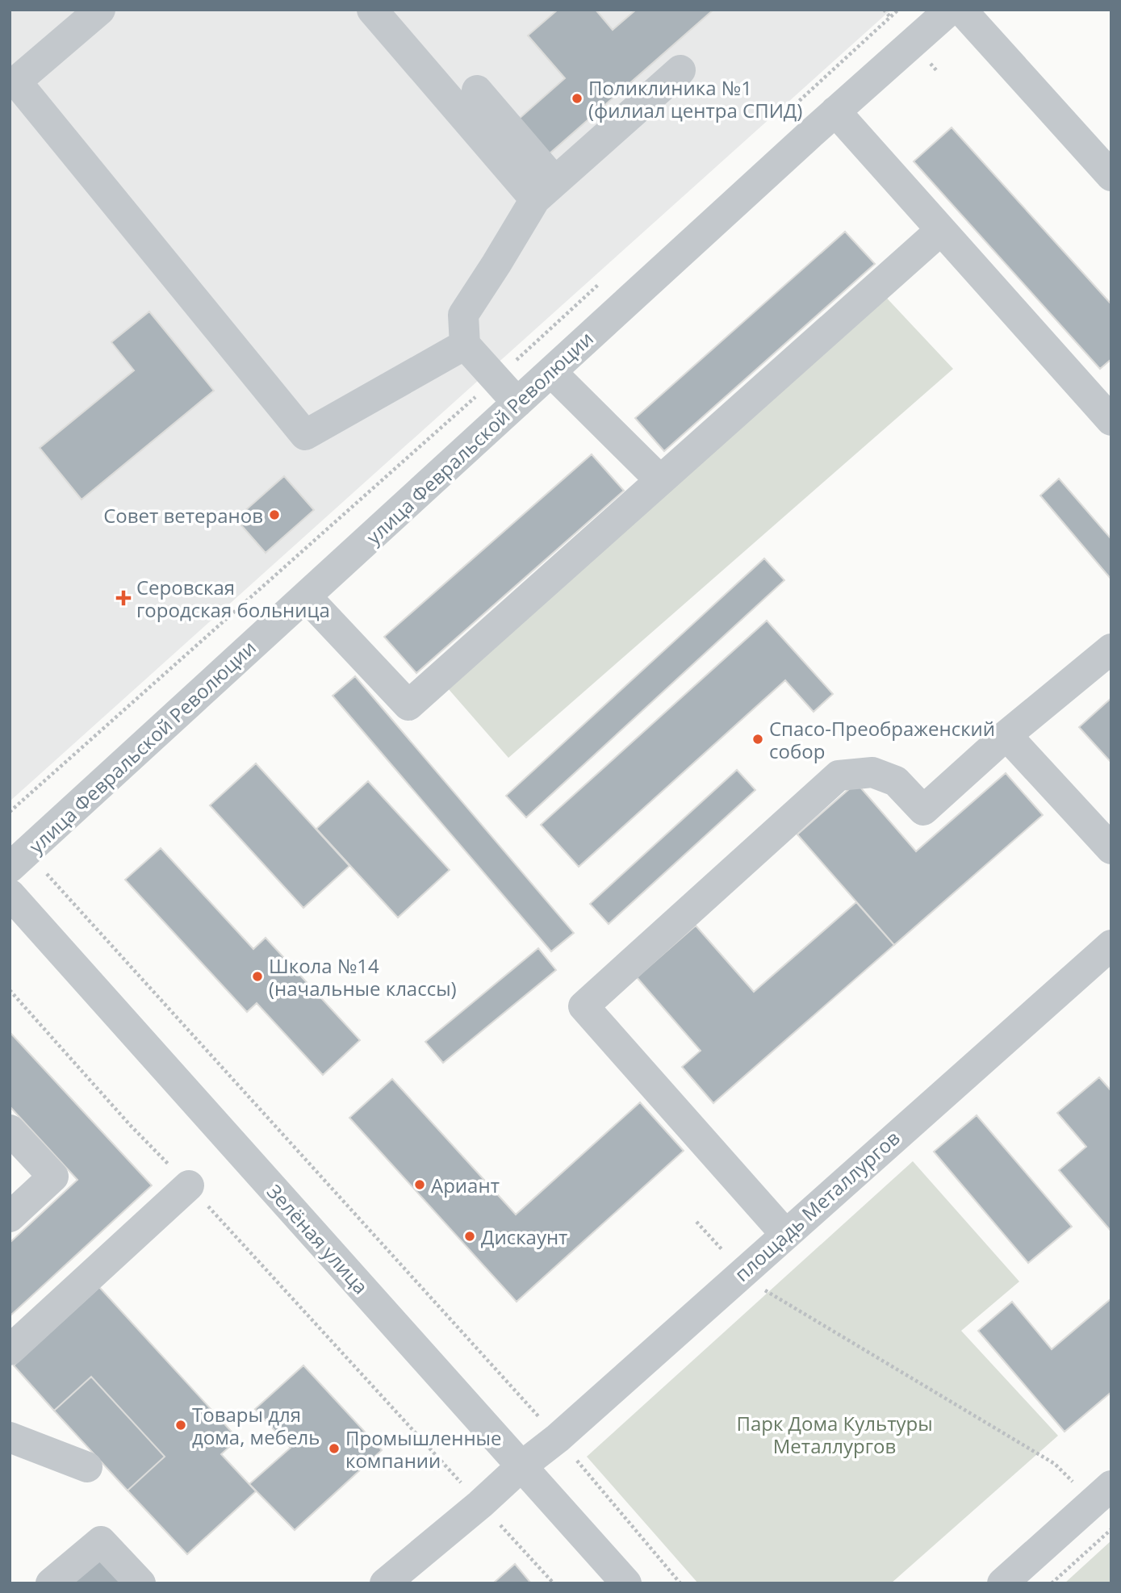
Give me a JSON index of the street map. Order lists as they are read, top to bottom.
{
  "streets": {
    "street": ["улица Февральской Революции", "площадь Металлургов", "Зелёная улица"]
  },
  "crossings": [
    ["площадь Металлургов", "Зелёная улица"]
  ],
  "parks": ["Парк Дома Культуры Металлургов"],
  "places": {
    "other": [
      "Поликлиника №1 (филиал центра СПИД)",
      "Совет ветеранов",
      "Спасо-Преображенский собор",
      "Школа №14 (начальные классы)",
      "Ариант",
      "Дискаунт",
      "Товары для дома, мебель",
      "Промышленные компании"
    ],
    "health": ["Серовская городская больница"]
  }
}
